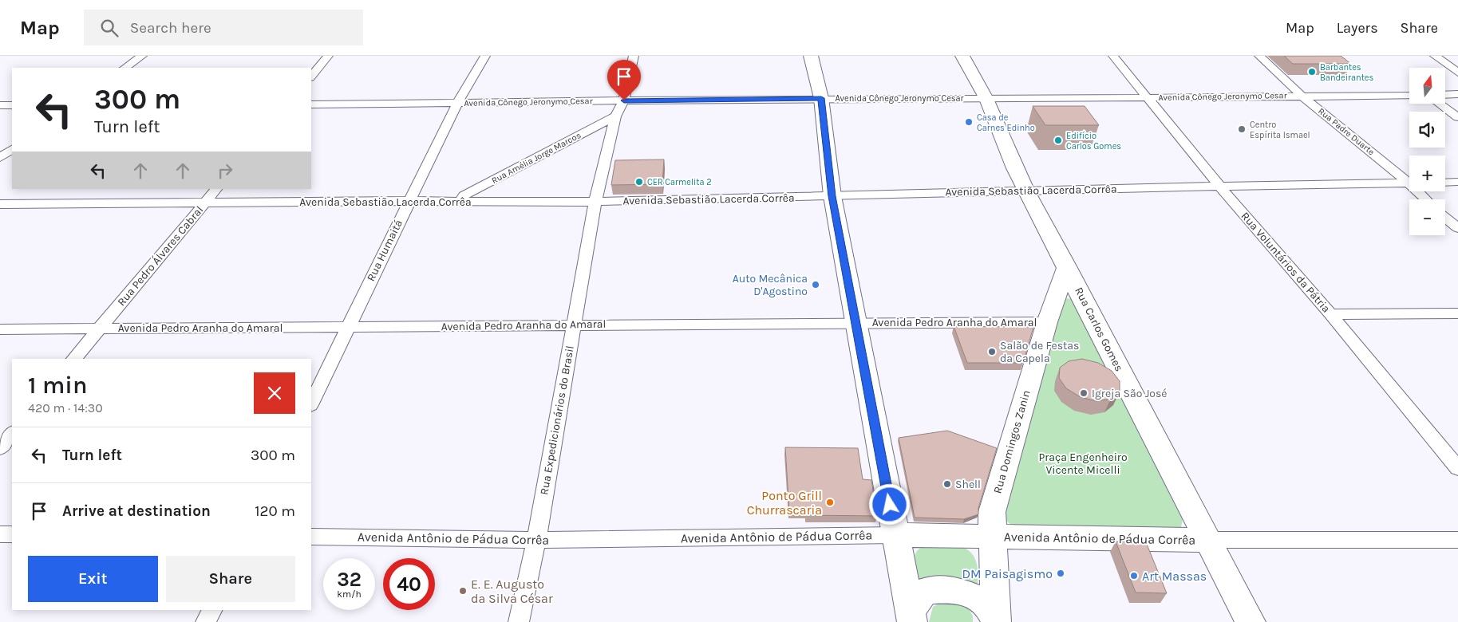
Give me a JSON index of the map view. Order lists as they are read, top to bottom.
{
  "streets": {
    "street": [
      "Avenida Cônego Jeronymo Cesar",
      "Rua Padre Duarte",
      "Rua Amélia Jorge Marcos",
      "Avenida Sebastião Lacerda Corrêa",
      "Rua Humaitá",
      "Rua Pedro Álvares Cabral",
      "Rua Voluntários da Pátria",
      "Avenida Pedro Aranha do Amaral",
      "Rua Carlos Gomes",
      "Rua Expedicionários do Brasil",
      "Rua Domingos Zanin",
      "Avenida Antônio de Pádua Corrêa"
    ]
  },
  "crossings": [
    ["Avenida Cônego Jeronymo Cesar", "Rua Padre Duarte"],
    ["Avenida Cônego Jeronymo Cesar", "Rua Humaitá"],
    ["Avenida Cônego Jeronymo Cesar", "Rua Voluntários da Pátria"],
    ["Avenida Cônego Jeronymo Cesar", "Rua Carlos Gomes"],
    ["Avenida Cônego Jeronymo Cesar", "Rua Expedicionários do Brasil"],
    ["Rua Amélia Jorge Marcos", "Avenida Sebastião Lacerda Corrêa"],
    ["Rua Amélia Jorge Marcos", "Rua Expedicionários do Brasil"],
    ["Avenida Sebastião Lacerda Corrêa", "Rua Humaitá"],
    ["Avenida Sebastião Lacerda Corrêa", "Rua Pedro Álvares Cabral"],
    ["Avenida Sebastião Lacerda Corrêa", "Rua Voluntários da Pátria"],
    ["Avenida Sebastião Lacerda Corrêa", "Rua Carlos Gomes"],
    ["Avenida Sebastião Lacerda Corrêa", "Rua Expedicionários do Brasil"],
    ["Rua Humaitá", "Avenida Pedro Aranha do Amaral"],
    ["Rua Pedro Álvares Cabral", "Avenida Pedro Aranha do Amaral"],
    ["Avenida Pedro Aranha do Amaral", "Rua Expedicionários do Brasil"],
    ["Avenida Pedro Aranha do Amaral", "Rua Domingos Zanin"],
    ["Rua Carlos Gomes", "Rua Domingos Zanin"],
    ["Rua Carlos Gomes", "Avenida Antônio de Pádua Corrêa"],
    ["Rua Expedicionários do Brasil", "Avenida Antônio de Pádua Corrêa"],
    ["Rua Domingos Zanin", "Avenida Antônio de Pádua Corrêa"]
  ],
  "parks": ["Praça Engenheiro Vicente Micelli"],
  "places": [
    "Barbantes Bandeirantes",
    "Casa de Carnes Edinho",
    "Centro Espírita Ismael",
    "Edifício Carlos Gomes",
    "CER Carmelita 2",
    "Auto Mecânica D'Agostino",
    "Salão de Festas da Capela",
    "Igreja São José",
    "Shell",
    "Ponto Grill Churrascaria",
    "DM Paisagismo",
    "Art Massas",
    "E. E. Augusto da Silva César"
  ],
  "north": "top",
  "page": {
    "header": "Map",
    "search": "Search here",
    "nav": ["Map", "Layers", "Share"],
    "map_buttons": ["+", "−"],
    "turn": ["300 m", "Turn left"],
    "heading": ["1 min", "420 m · 14:30"],
    "list": [
      {
        "name": "Turn left",
        "value": "300 m"
      },
      {
        "name": "Arrive at destination",
        "value": "120 m"
      }
    ],
    "buttons": ["Exit", "Share"],
    "speed": "32 km/h",
    "limit": "40"
  }
}
